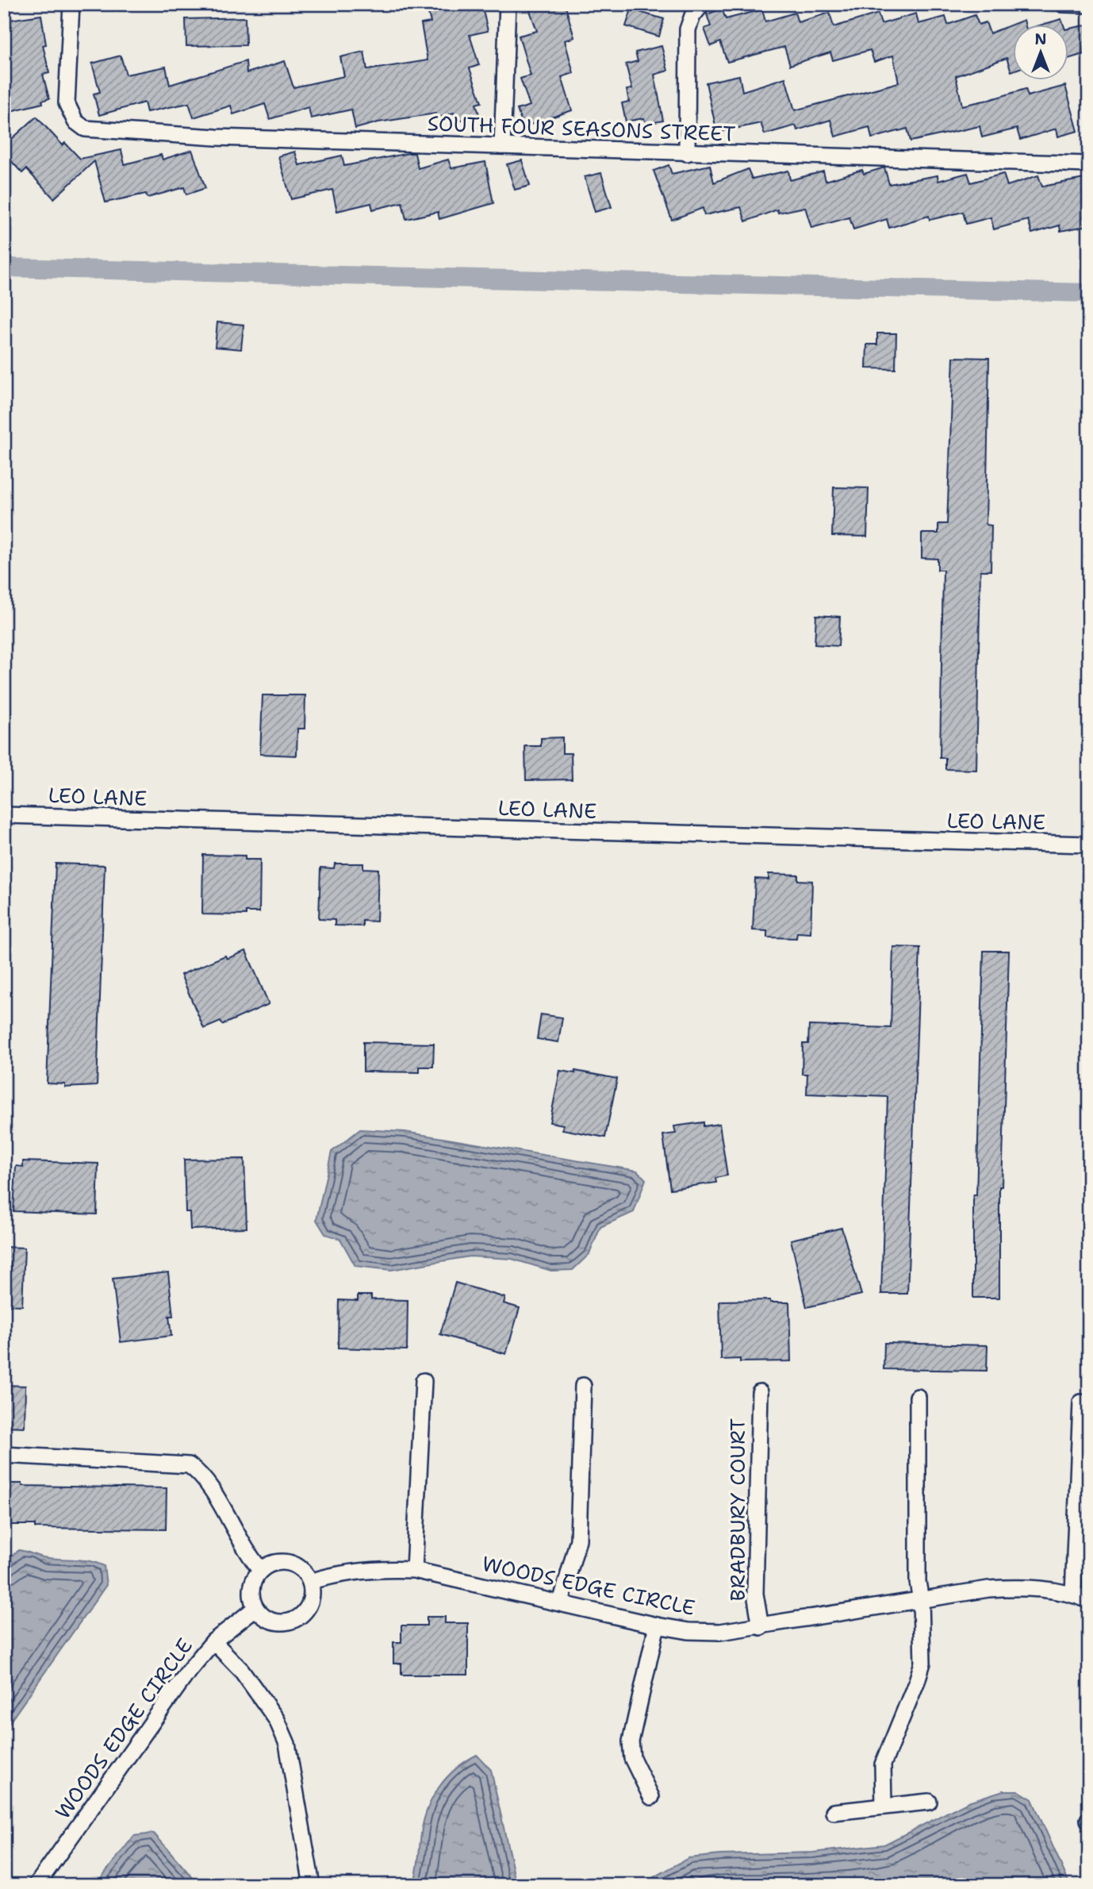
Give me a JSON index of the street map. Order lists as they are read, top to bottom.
{
  "streets": {
    "street": [
      "SOUTH FOUR SEASONS STREET",
      "LEO LANE",
      "BRADBURY COURT",
      "WOODS EDGE CIRCLE"
    ]
  },
  "crossings": [
    ["BRADBURY COURT", "WOODS EDGE CIRCLE"]
  ],
  "north": "top"
}
